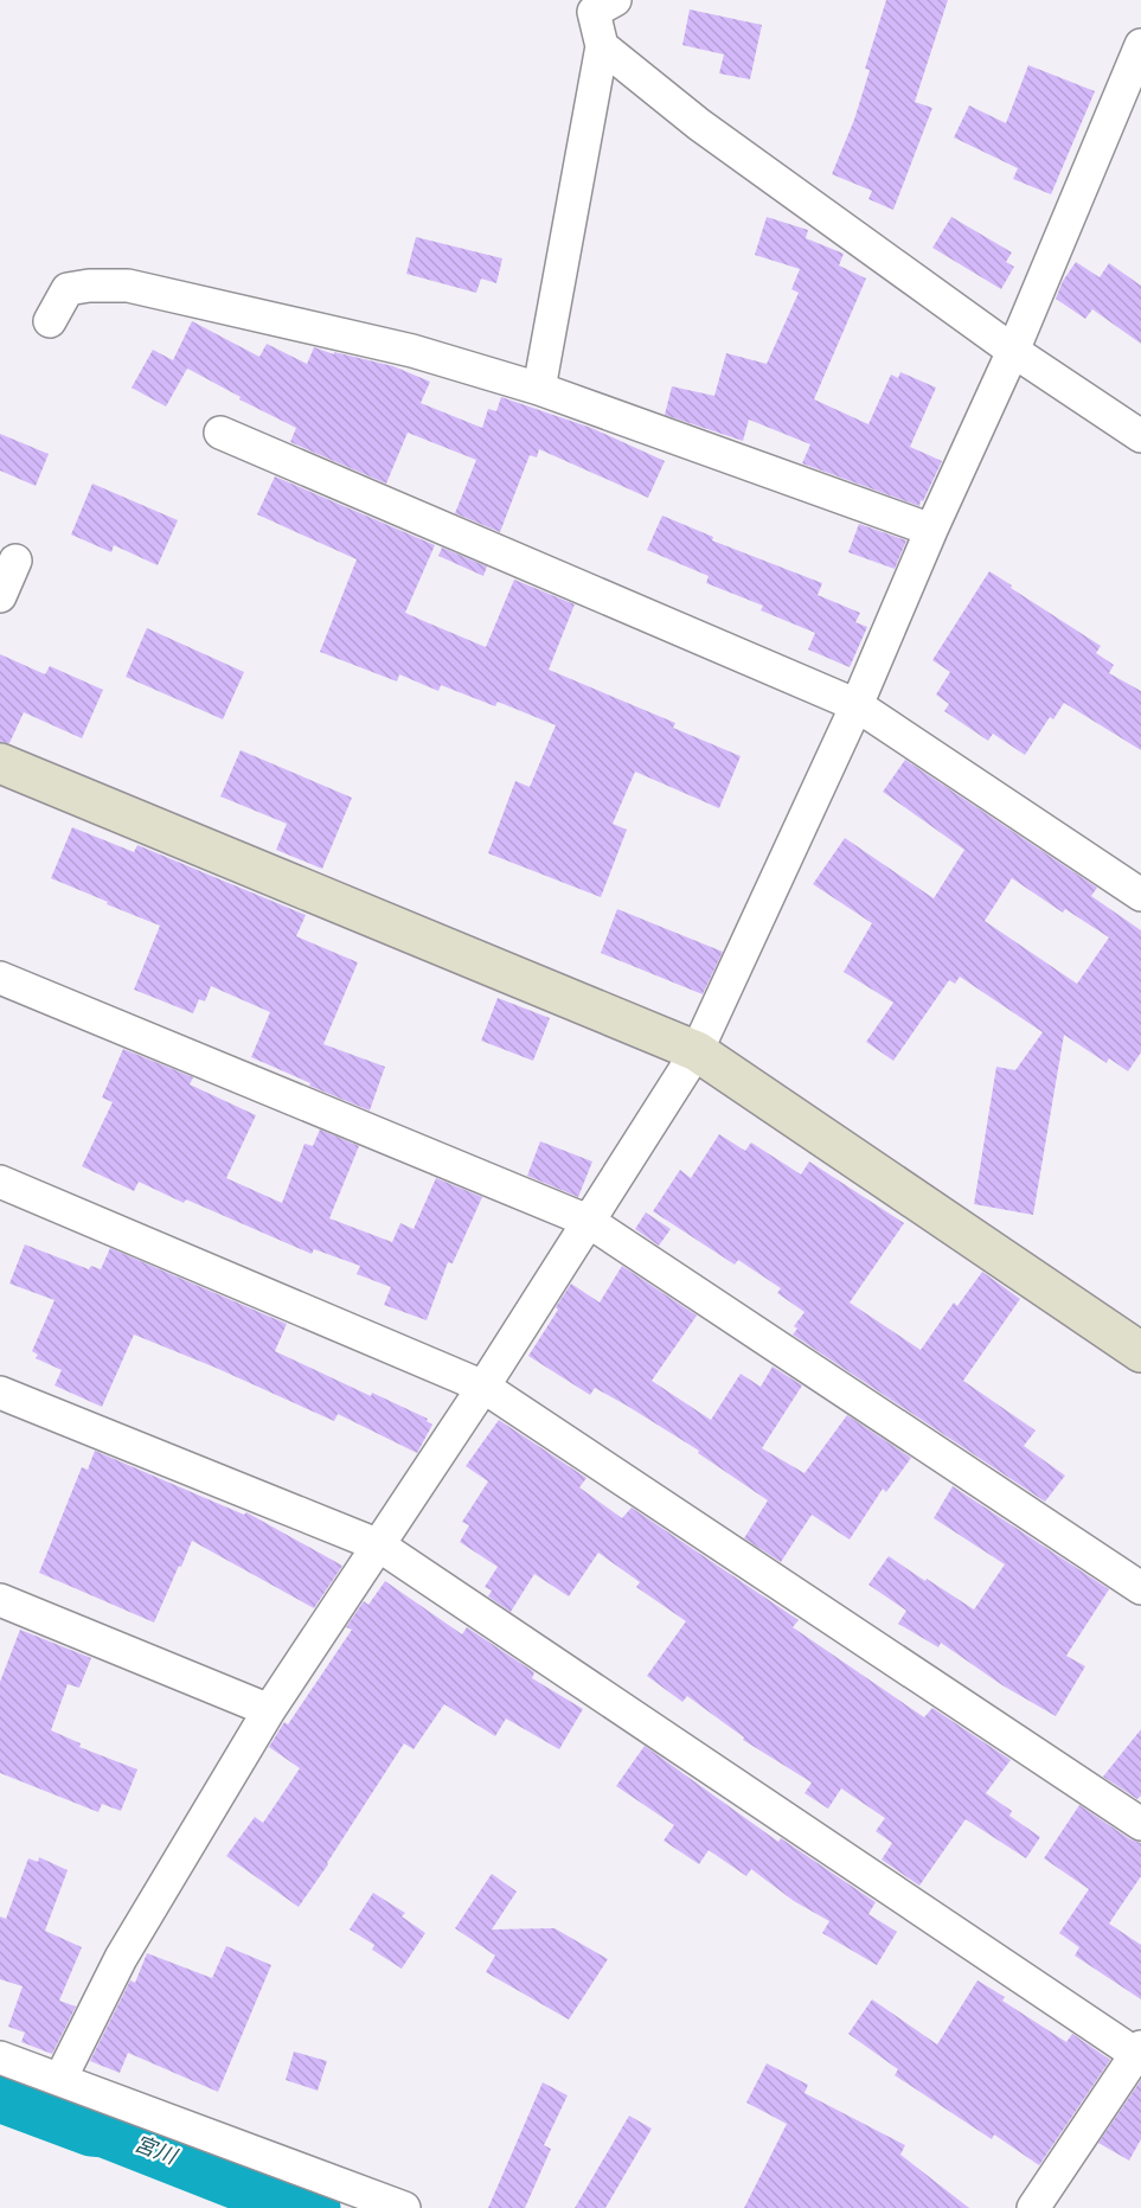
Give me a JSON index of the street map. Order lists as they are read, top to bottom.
{
  "water": ["宮川"]
}
